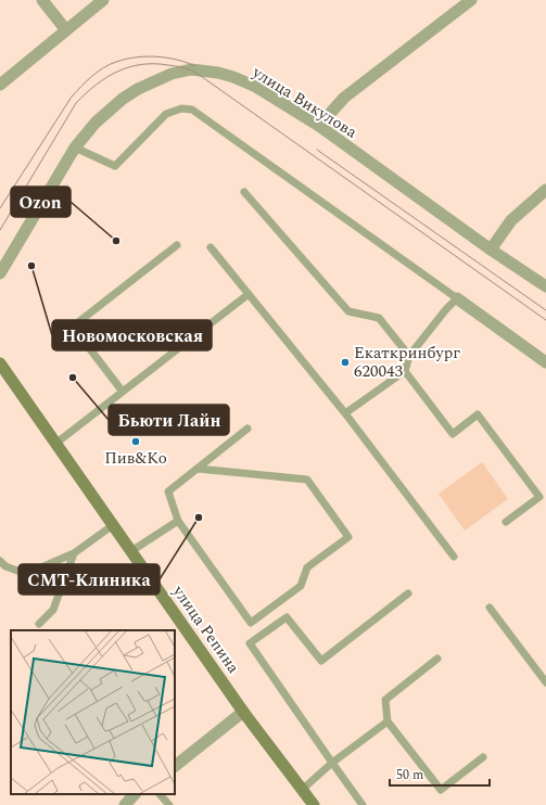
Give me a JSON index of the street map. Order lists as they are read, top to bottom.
{
  "streets": {
    "main road": ["улица Репина"],
    "street": ["улица Викулова"]
  },
  "places": [
    "Ozon",
    "Новомосковская",
    "Екаткринбург 620043",
    "Бьюти Лайн",
    "Пив&Ко",
    "СМТ-Клиника"
  ],
  "scale_bar": "50 m"
}
